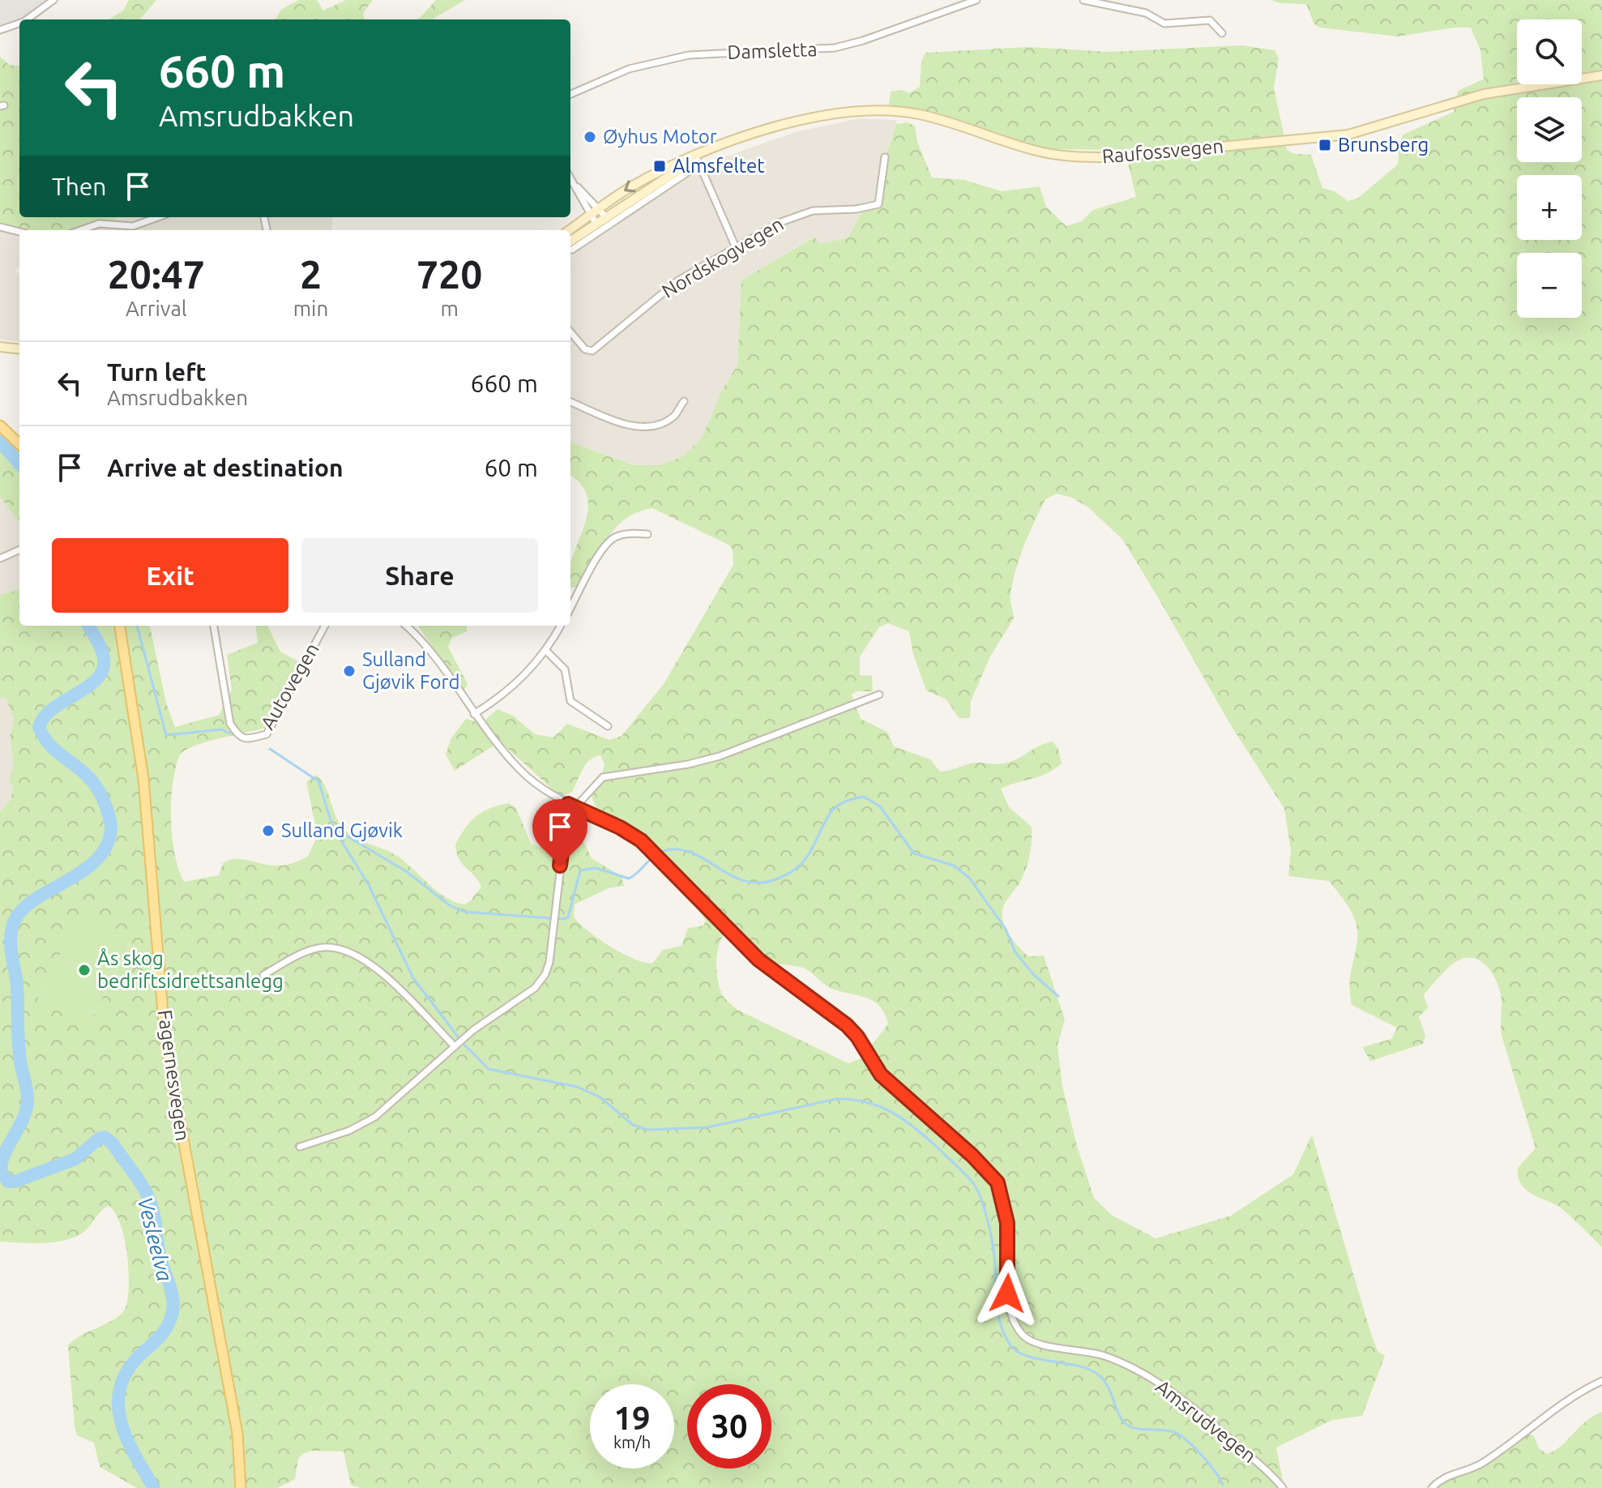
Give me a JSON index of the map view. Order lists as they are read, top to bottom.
{
  "streets": {
    "main road": ["Raufossvegen", "Fagernesvegen"],
    "street": [
      "Damsletta",
      "Nordskogvegen",
      "Autovegen",
      "Amsrudvegen"
    ]
  },
  "water": ["Vesleelva"],
  "places": {
    "other": [
      "Øyhus Motor",
      "Sulland Gjøvik Ford",
      "Sulland Gjøvik",
      "Ås skog bedriftsidrettsanlegg"
    ],
    "transit": ["Brunsberg", "Almsfeltet"]
  },
  "page": {
    "map_buttons": ["+", "−"],
    "turn": ["660 m", "Amsrudbakken"],
    "then": "Then",
    "eta": [
      "20:47",
      "Arrival",
      "2",
      "min",
      "720",
      "m"
    ],
    "list": [
      {
        "name": "Turn left",
        "note": "Amsrudbakken",
        "value": "660 m"
      },
      {
        "name": "Arrive at destination",
        "value": "60 m"
      }
    ],
    "buttons": ["Exit", "Share"],
    "speed": "19 km/h",
    "limit": "30"
  }
}
